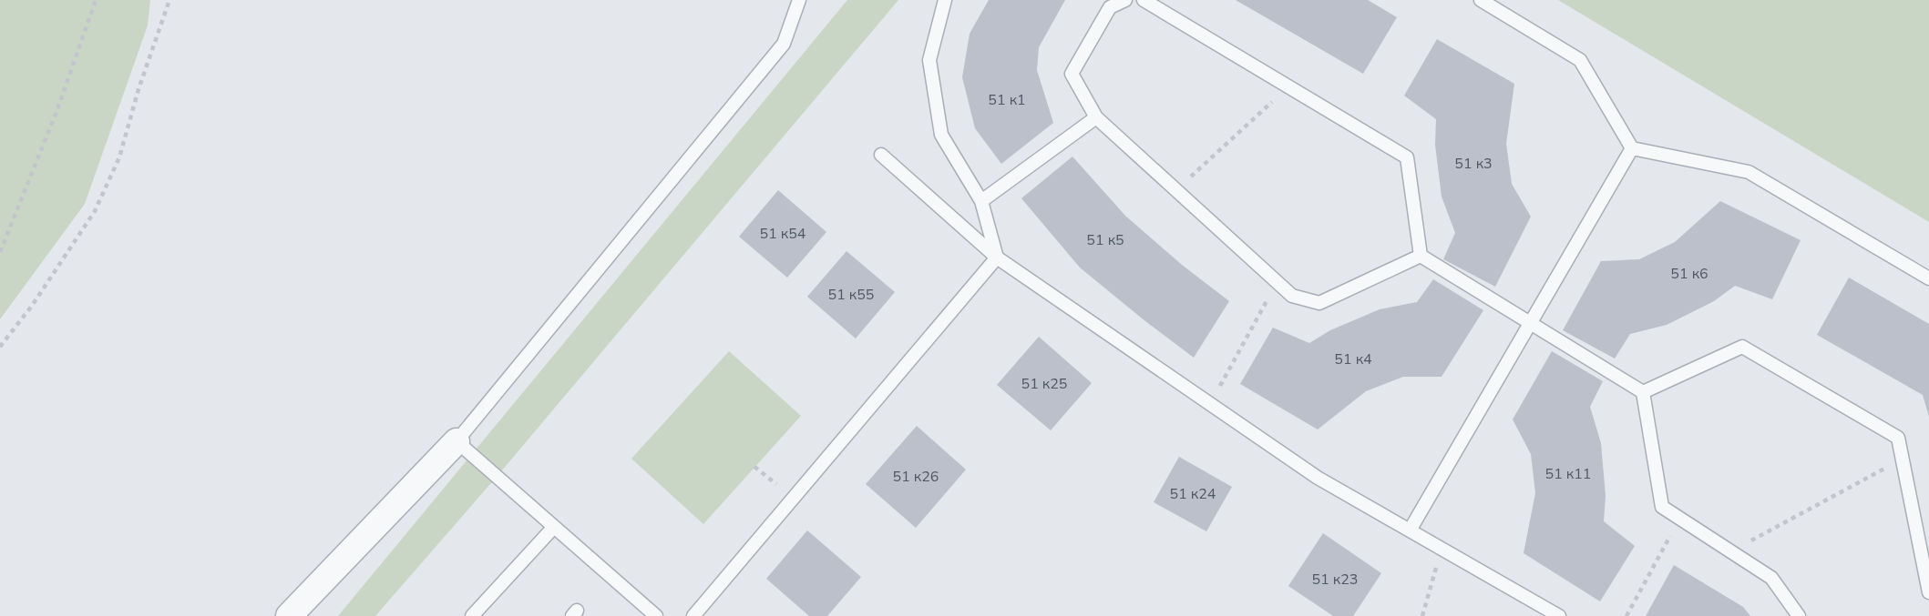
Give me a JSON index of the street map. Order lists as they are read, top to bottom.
{
  "house_numbers": [
    "51 к1",
    "51 к3",
    "51 к54",
    "51 к5",
    "51 к6",
    "51 к55",
    "51 к4",
    "51 к25",
    "51 к11",
    "51 к26",
    "51 к24",
    "51 к23"
  ]
}
